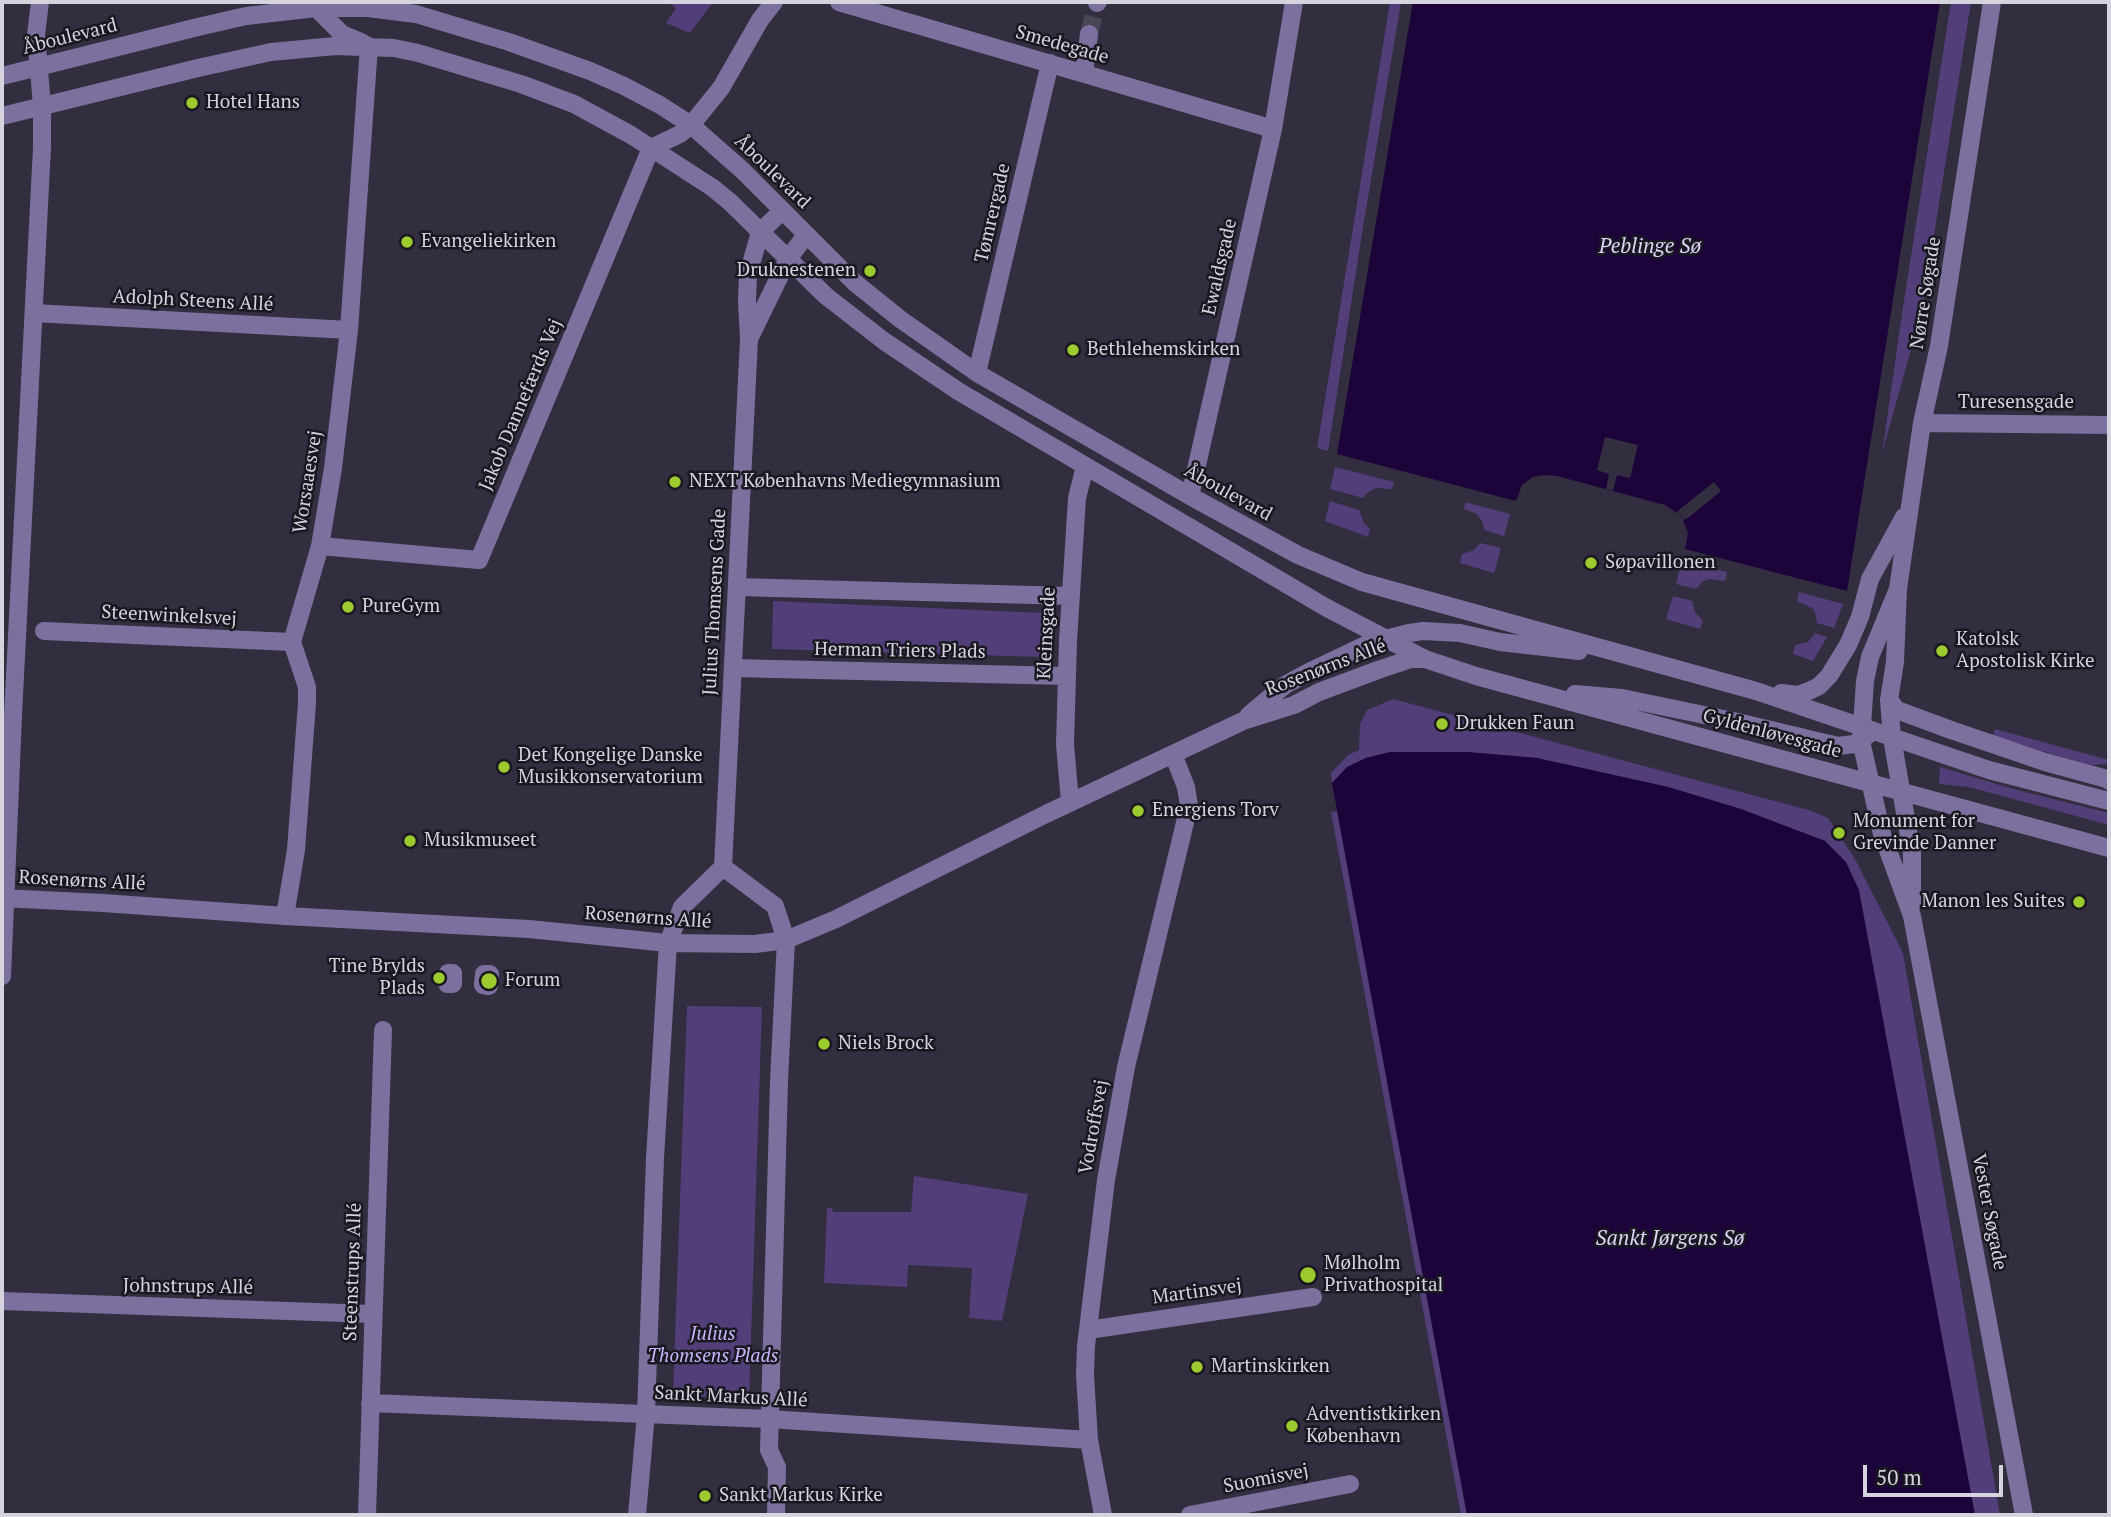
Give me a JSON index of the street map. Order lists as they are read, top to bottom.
{
  "streets": {
    "street": [
      "Åboulevard",
      "Smedegade",
      "Tømrergade",
      "Ewaldsgade",
      "Nørre Søgade",
      "Adolph Steens Allé",
      "Turesensgade",
      "Jakob Dannefærds Vej",
      "Worsaaesvej",
      "Julius Thomsens Gade",
      "Steenwinkelsvej",
      "Kleinsgade",
      "Herman Triers Plads",
      "Rosenørns Allé",
      "Gyldenløvesgade",
      "Vodroffsvej",
      "Vester Søgade",
      "Steenstrups Allé",
      "Johnstrups Allé",
      "Martinsvej",
      "Sankt Markus Allé",
      "Suomisvej"
    ]
  },
  "crossings": [
    ["Åboulevard", "Tømrergade"],
    ["Åboulevard", "Ewaldsgade"],
    ["Åboulevard", "Julius Thomsens Gade"],
    ["Åboulevard", "Gyldenløvesgade"],
    ["Smedegade", "Tømrergade"],
    ["Smedegade", "Ewaldsgade"],
    ["Nørre Søgade", "Turesensgade"],
    ["Nørre Søgade", "Gyldenløvesgade"],
    ["Nørre Søgade", "Vester Søgade"],
    ["Adolph Steens Allé", "Worsaaesvej"],
    ["Jakob Dannefærds Vej", "Worsaaesvej"],
    ["Worsaaesvej", "Steenwinkelsvej"],
    ["Julius Thomsens Gade", "Herman Triers Plads"],
    ["Kleinsgade", "Herman Triers Plads"],
    ["Kleinsgade", "Rosenørns Allé"],
    ["Rosenørns Allé", "Gyldenløvesgade"],
    ["Rosenørns Allé", "Vodroffsvej"],
    ["Gyldenløvesgade", "Vester Søgade"],
    ["Vodroffsvej", "Martinsvej"],
    ["Vodroffsvej", "Sankt Markus Allé"],
    ["Steenstrups Allé", "Johnstrups Allé"],
    ["Steenstrups Allé", "Sankt Markus Allé"]
  ],
  "water": ["Peblinge Sø", "Sankt Jørgens Sø"],
  "parks": ["Julius Thomsens Plads"],
  "places": [
    "Hotel Hans",
    "Evangeliekirken",
    "Druknestenen",
    "Bethlehemskirken",
    "NEXT Københavns Mediegymnasium",
    "Søpavillonen",
    "PureGym",
    "Katolsk Apostolisk Kirke",
    "Drukken Faun",
    "Det Kongelige Danske Musikkonservatorium",
    "Energiens Torv",
    "Monument for Grevinde Danner",
    "Musikmuseet",
    "Manon les Suites",
    "Tine Brylds Plads",
    "Forum",
    "Niels Brock",
    "Mølholm Privathospital",
    "Martinskirken",
    "Adventistkirken København",
    "Sankt Markus Kirke"
  ],
  "scale_bar": "50 m"
}
